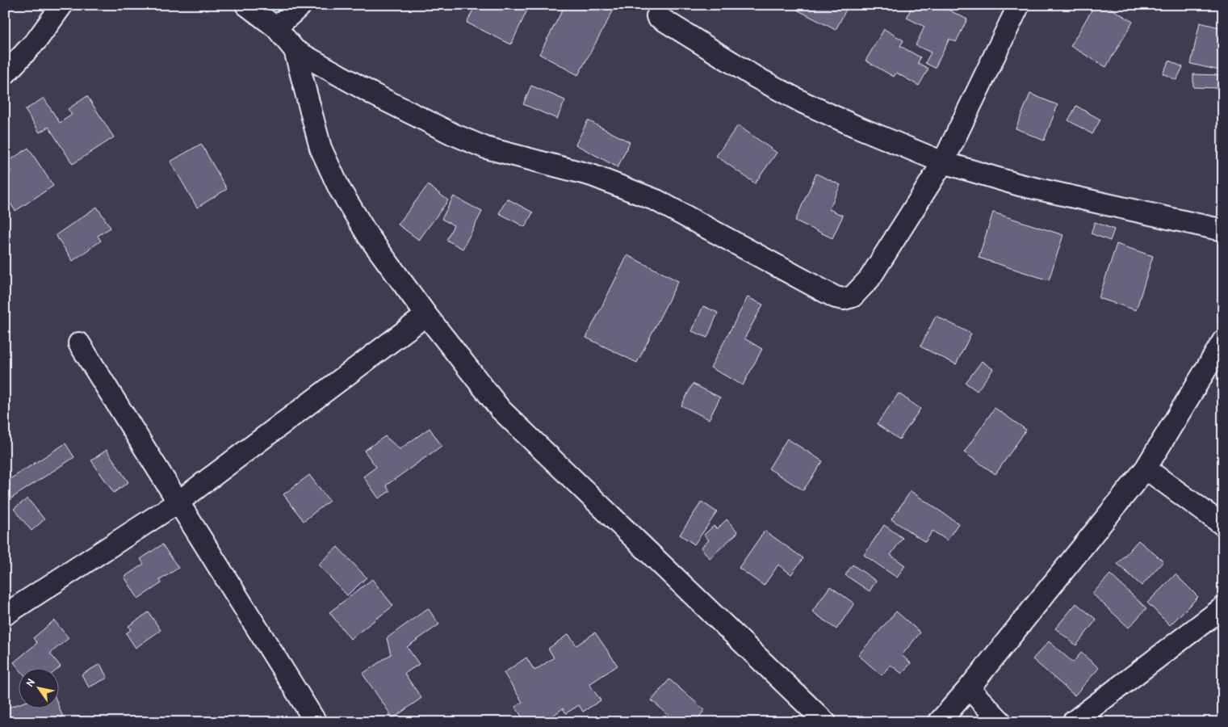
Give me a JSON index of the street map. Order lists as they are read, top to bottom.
{
  "north": "top left"
}
